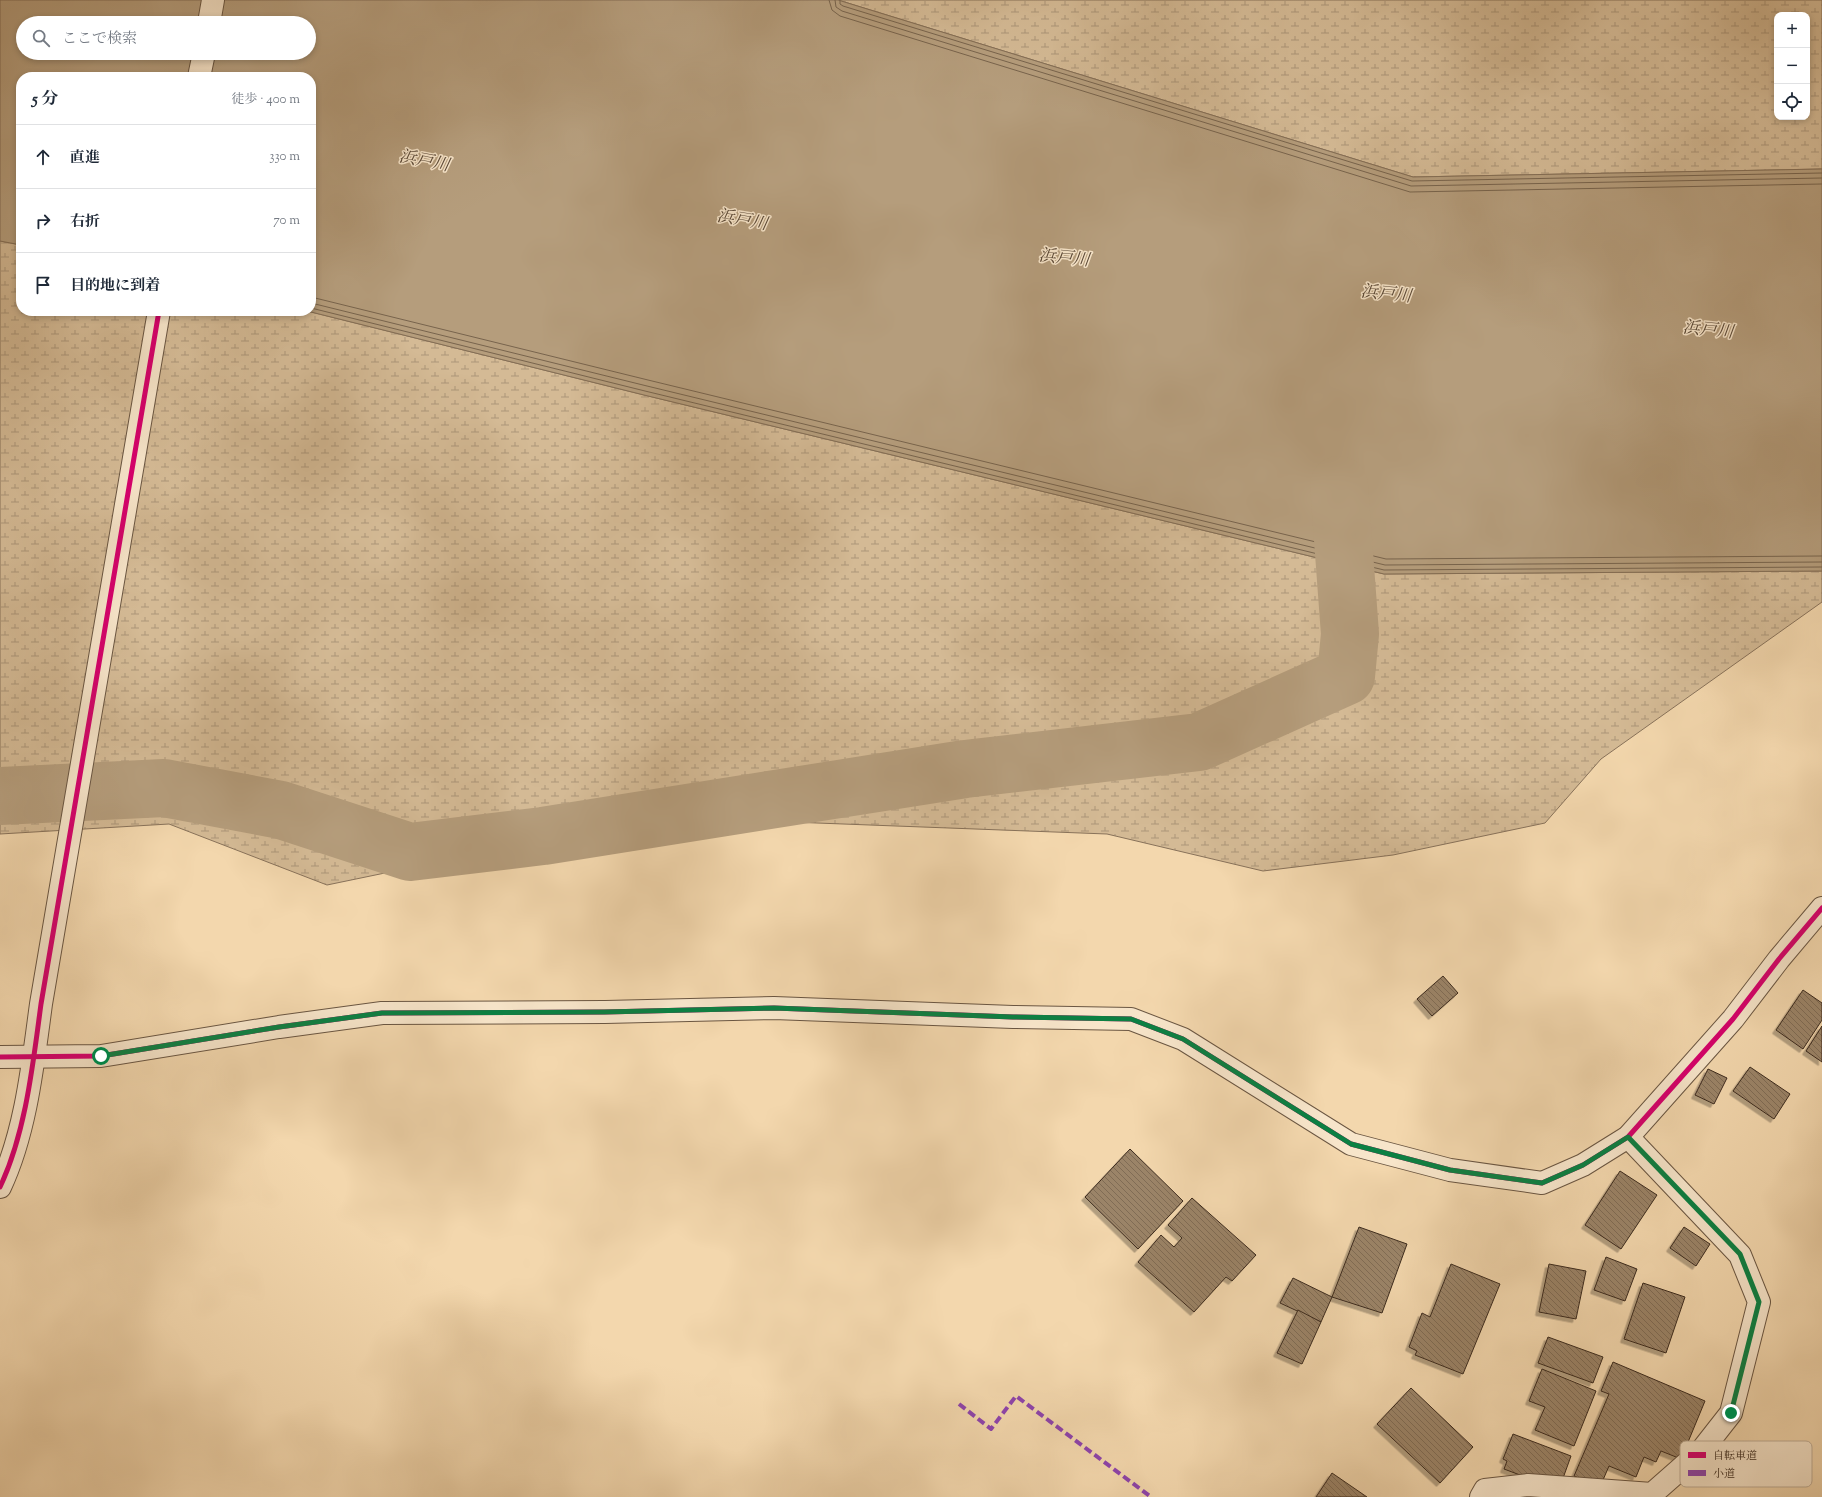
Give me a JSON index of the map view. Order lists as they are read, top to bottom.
{
  "water": ["浜戸川"],
  "legend": ["自転車道", "小道"],
  "page": {
    "map_buttons": ["+", "−"],
    "search": "ここで検索",
    "heading": ["5 分", "徒歩 · 400 m"],
    "list": [
      ["直進", "330 m"],
      ["右折", "70 m"],
      "目的地に到着"
    ]
  }
}
